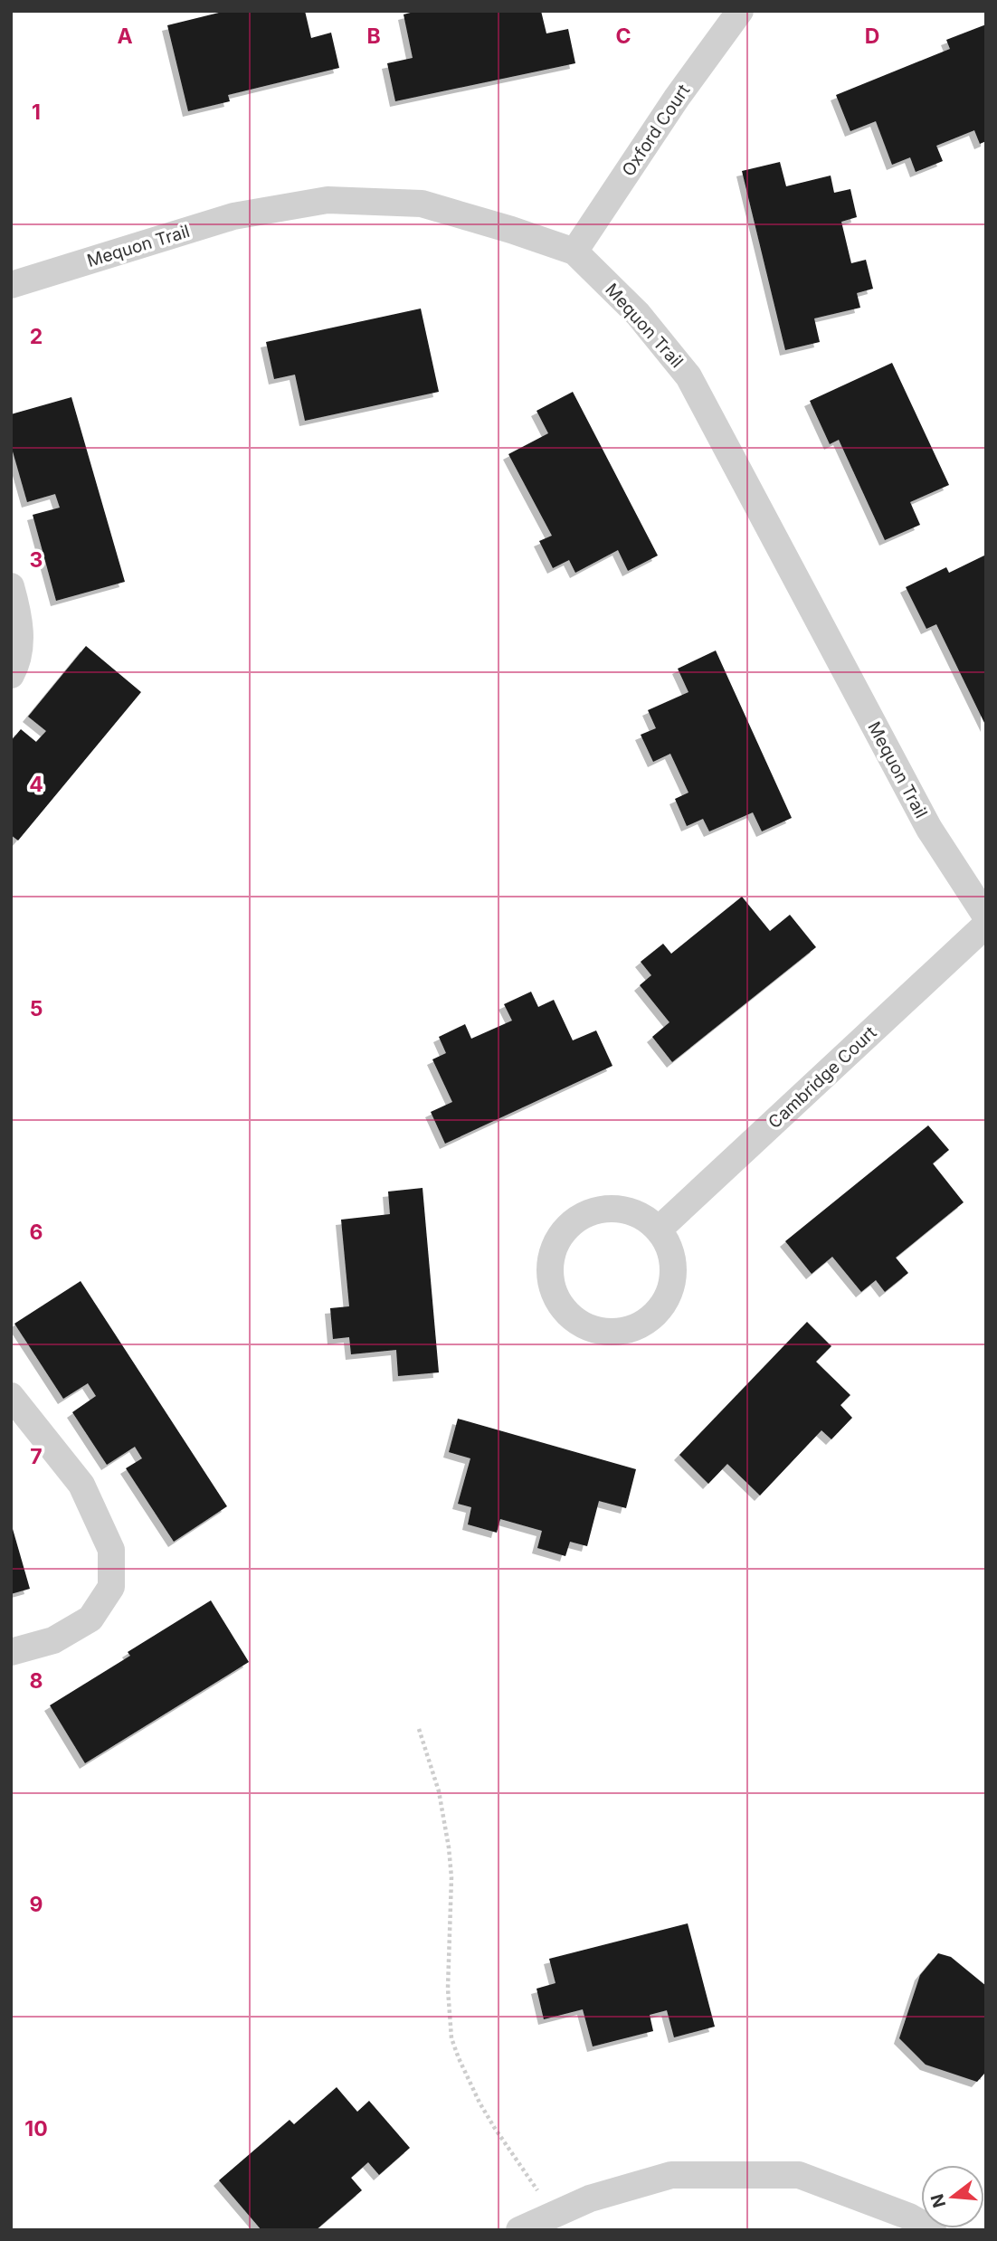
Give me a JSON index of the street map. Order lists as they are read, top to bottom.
{
  "streets": {
    "street": ["Oxford Court", "Mequon Trail", "Cambridge Court"]
  },
  "crossings": [
    ["Oxford Court", "Mequon Trail"]
  ],
  "north": "left",
  "grid": {
    "columns": [
      "A",
      "B",
      "C",
      "D"
    ],
    "rows": [
      "1",
      "2",
      "3",
      "4",
      "5",
      "6",
      "7",
      "8",
      "9",
      "10"
    ]
  }
}
